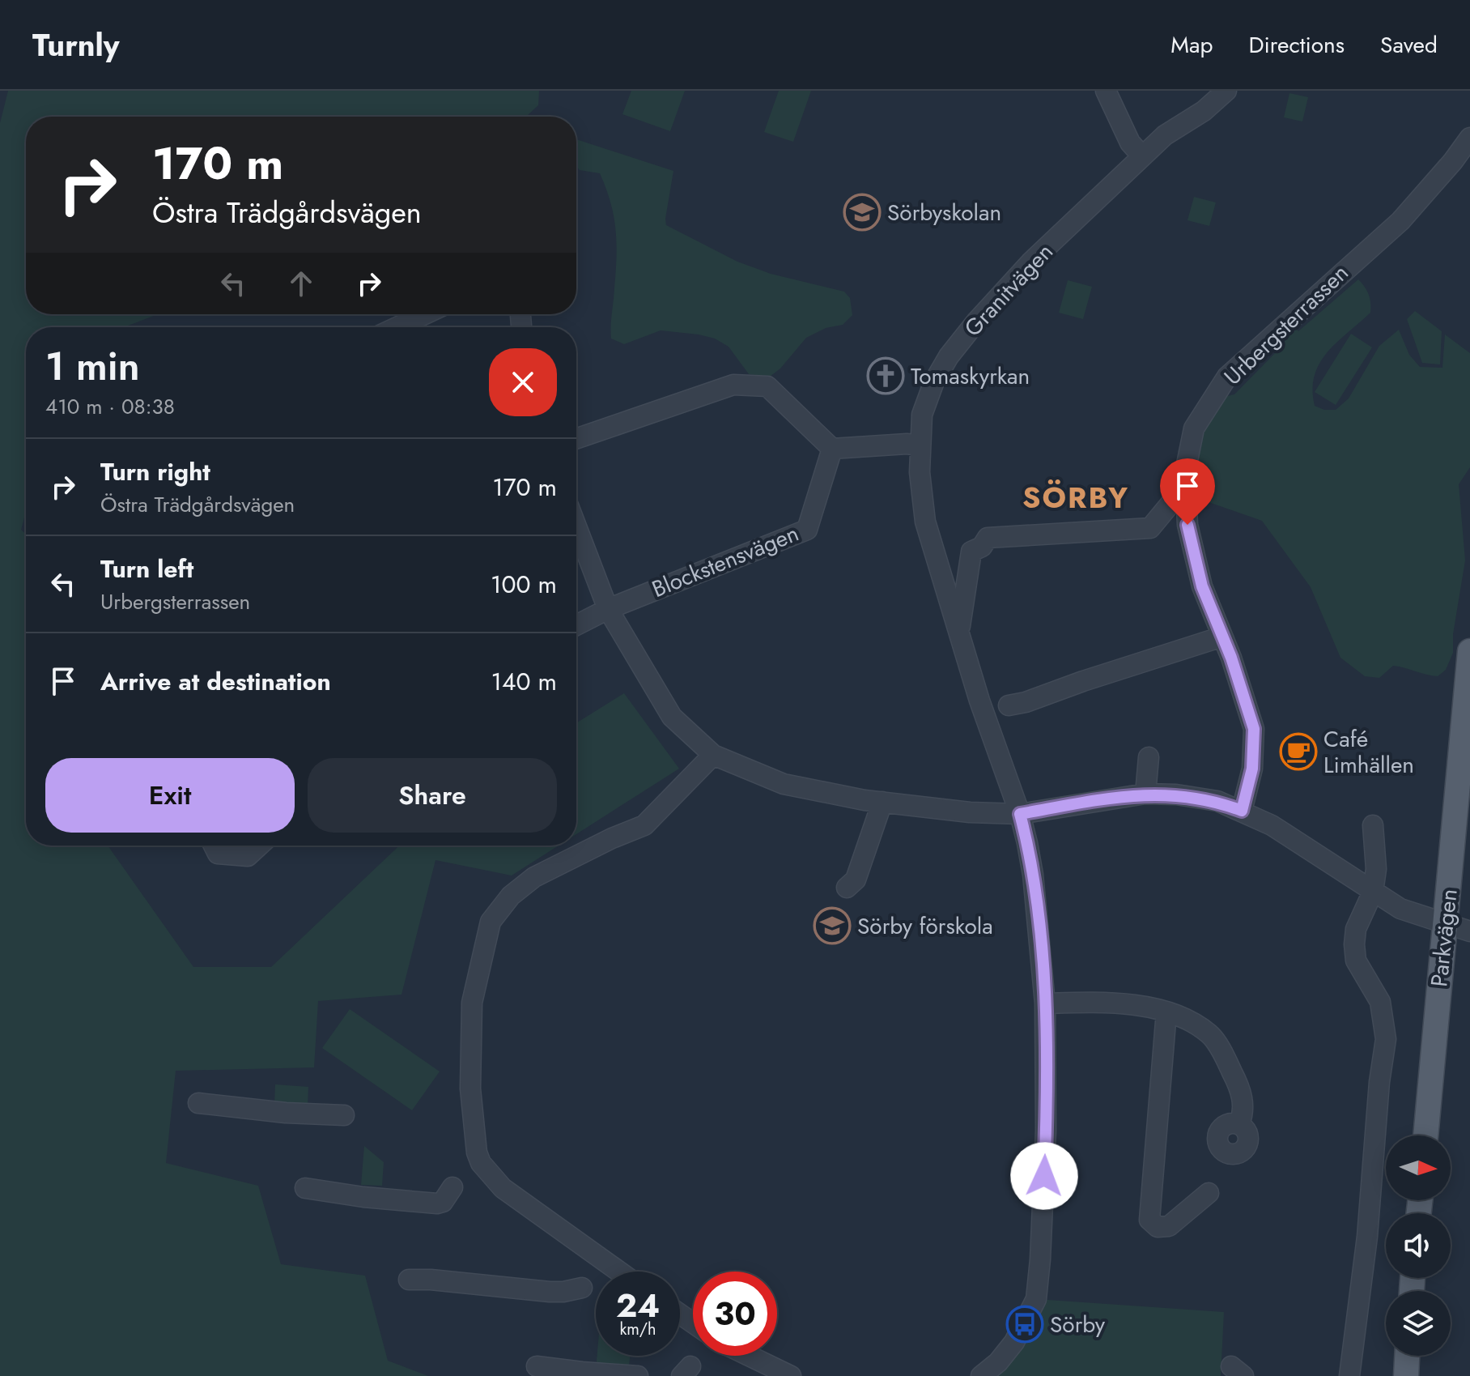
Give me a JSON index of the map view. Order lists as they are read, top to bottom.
{
  "streets": {
    "main road": ["Parkvägen"],
    "street": ["Granitvägen", "Urbergsterrassen", "Blockstensvägen"]
  },
  "districts": ["SÖRBY"],
  "places": {
    "school or university": ["Sörbyskolan", "Sörby förskola"],
    "church": ["Tomaskyrkan"],
    "cafe": ["Café Limhällen"],
    "bus stop": ["Sörby"]
  },
  "north": "right",
  "page": {
    "header": "Turnly",
    "nav": ["Map", "Directions", "Saved"],
    "turn": ["170 m", "Östra Trädgårdsvägen"],
    "heading": ["1 min", "410 m · 08:38"],
    "list": [
      {
        "name": "Turn right",
        "note": "Östra Trädgårdsvägen",
        "value": "170 m"
      },
      {
        "name": "Turn left",
        "note": "Urbergsterrassen",
        "value": "100 m"
      },
      {
        "name": "Arrive at destination",
        "value": "140 m"
      }
    ],
    "buttons": ["Exit", "Share"],
    "speed": "24 km/h",
    "limit": "30"
  }
}
